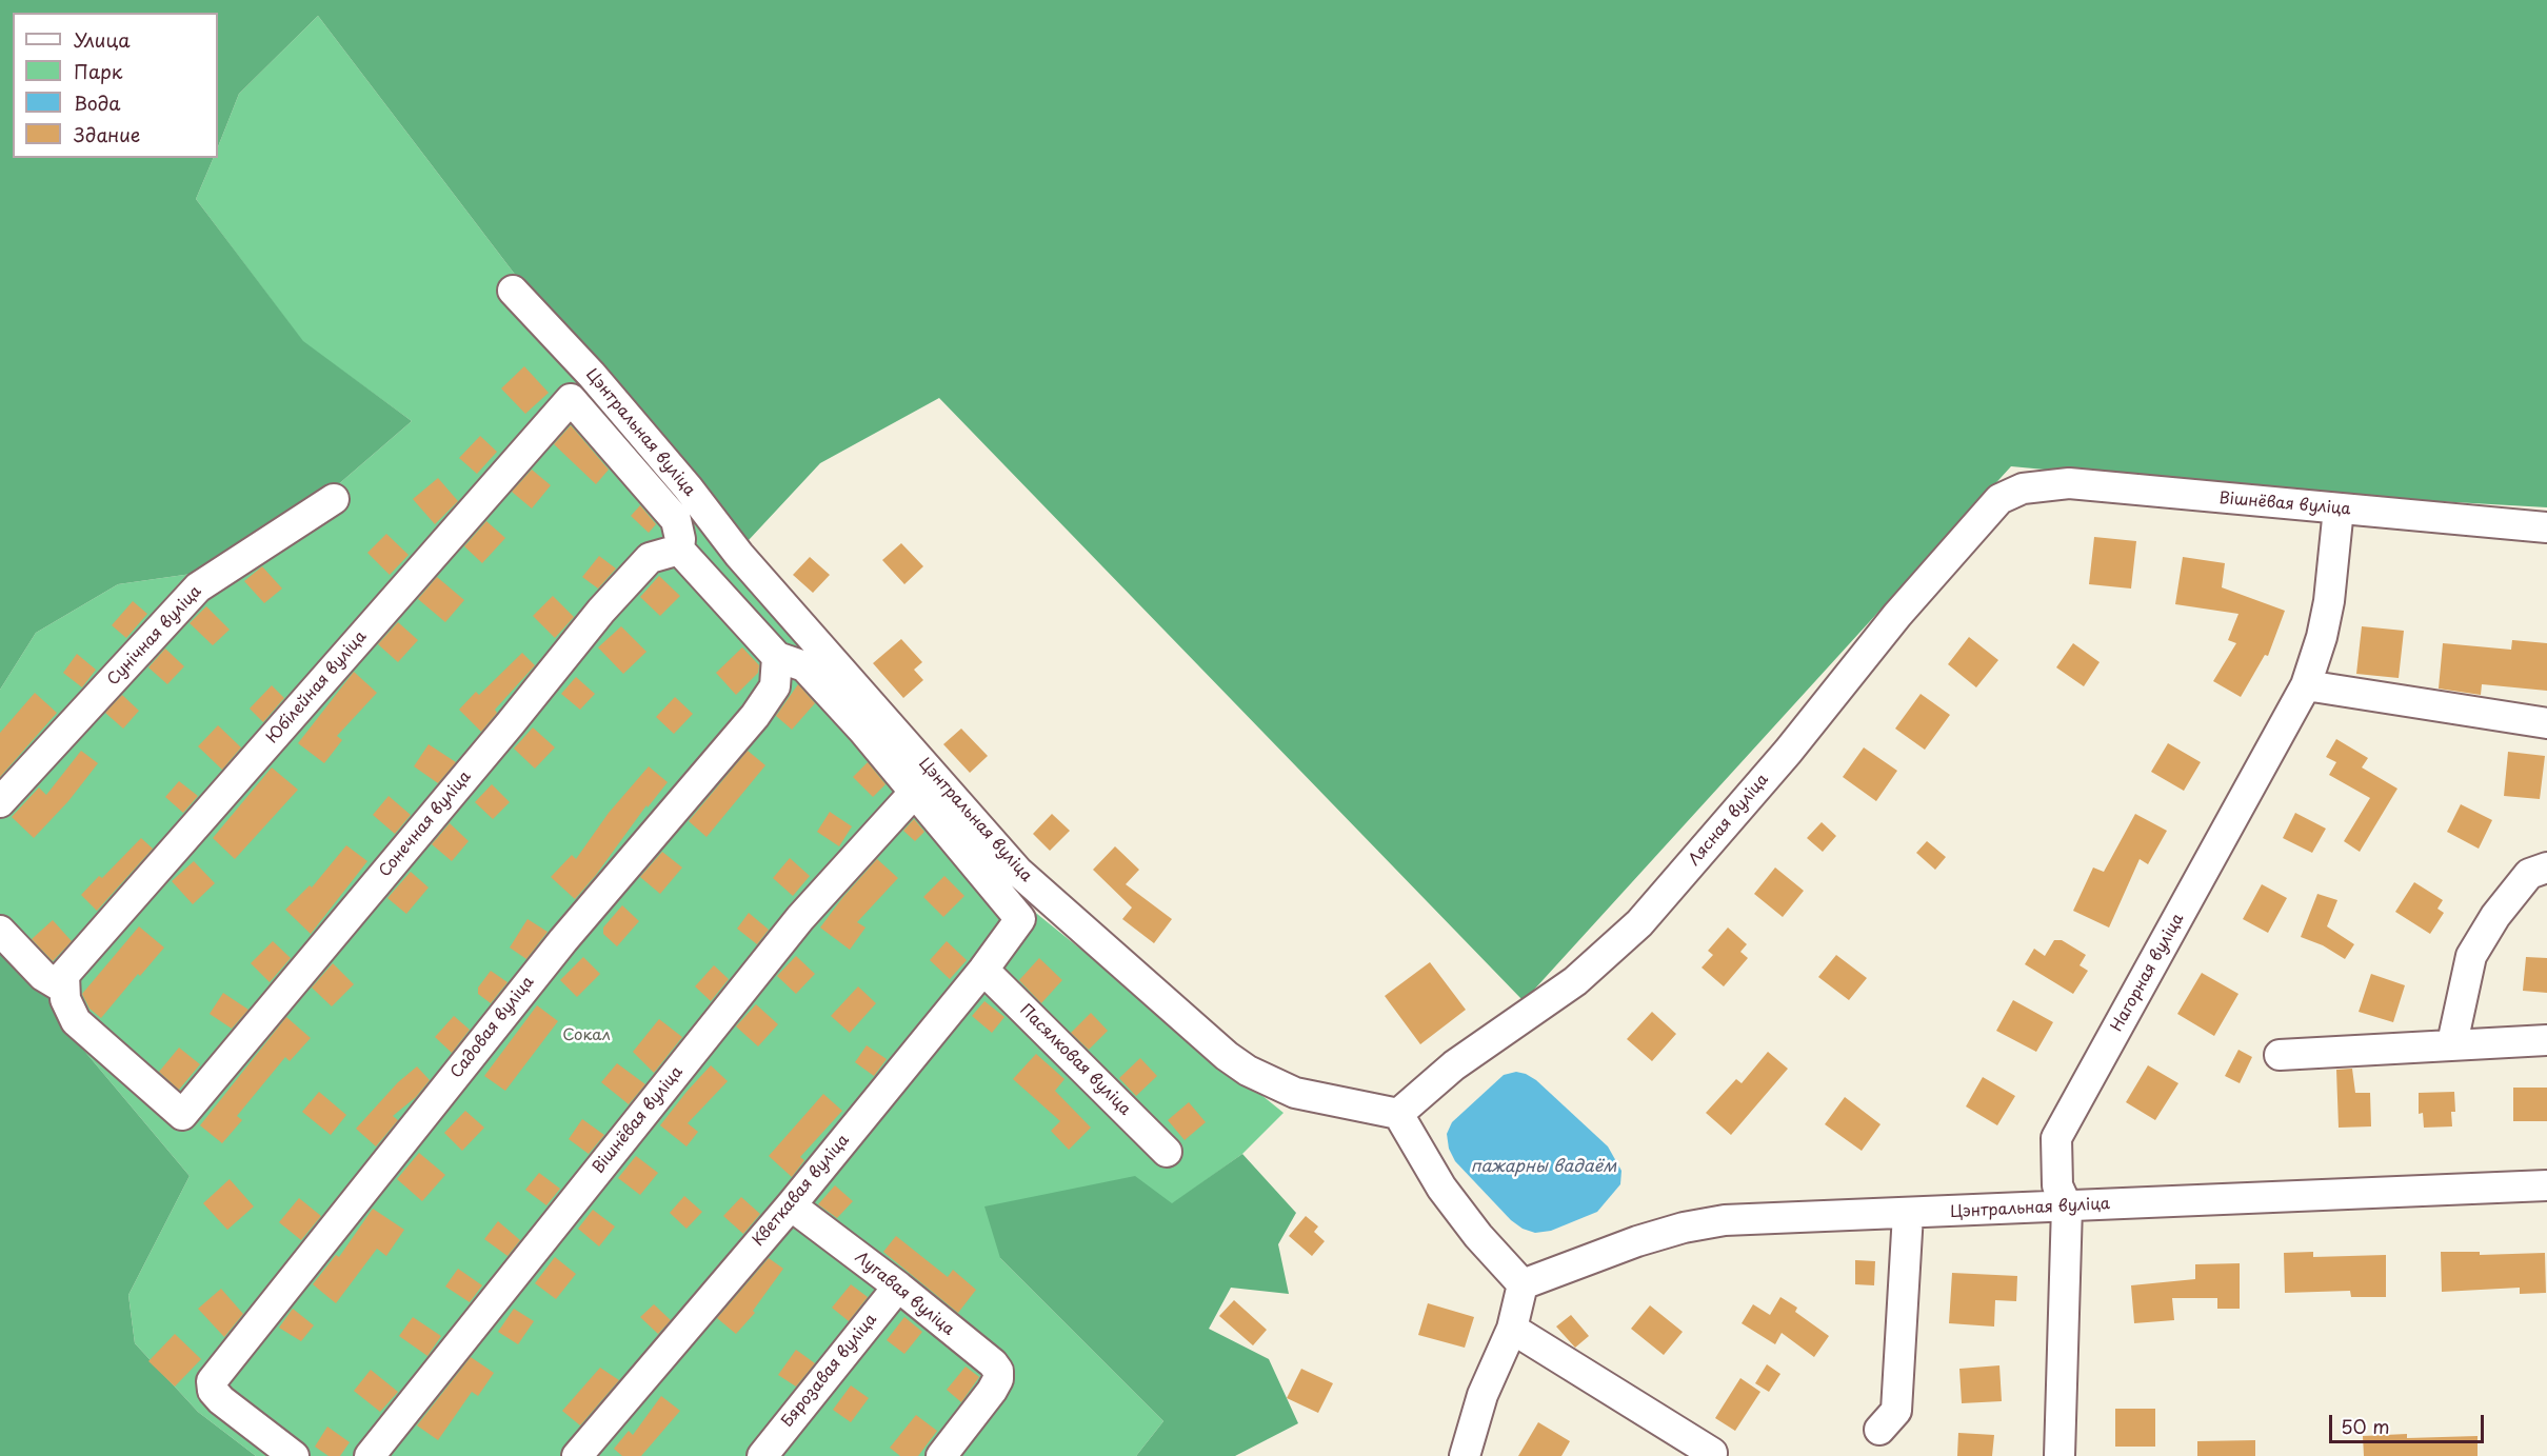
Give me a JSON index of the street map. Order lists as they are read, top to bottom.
{
  "streets": {
    "street": [
      "Цэнтральная вуліца",
      "Вішнёвая вуліца",
      "Сунічная вуліца",
      "Юбілейная вуліца",
      "Лясная вуліца",
      "Сонечная вуліца",
      "Нагорная вуліца",
      "Садовая вуліца",
      "Пасялковая вуліца",
      "Кветкавая вуліца",
      "Лугавая вуліца",
      "Бярозавая вуліца"
    ]
  },
  "crossings": [
    ["Цэнтральная вуліца", "Лясная вуліца"],
    ["Цэнтральная вуліца", "Нагорная вуліца"],
    ["Вішнёвая вуліца", "Лясная вуліца"],
    ["Вішнёвая вуліца", "Нагорная вуліца"],
    ["Вішнёвая вуліца", "Кветкавая вуліца"],
    ["Юбілейная вуліца", "Сонечная вуліца"],
    ["Пасялковая вуліца", "Кветкавая вуліца"],
    ["Кветкавая вуліца", "Лугавая вуліца"],
    ["Лугавая вуліца", "Бярозавая вуліца"]
  ],
  "water": ["пажарны вадаём"],
  "parks": ["Сокал"],
  "legend": [
    "Улица",
    "Парк",
    "Вода",
    "Здание"
  ],
  "scale_bar": "50 m"
}
